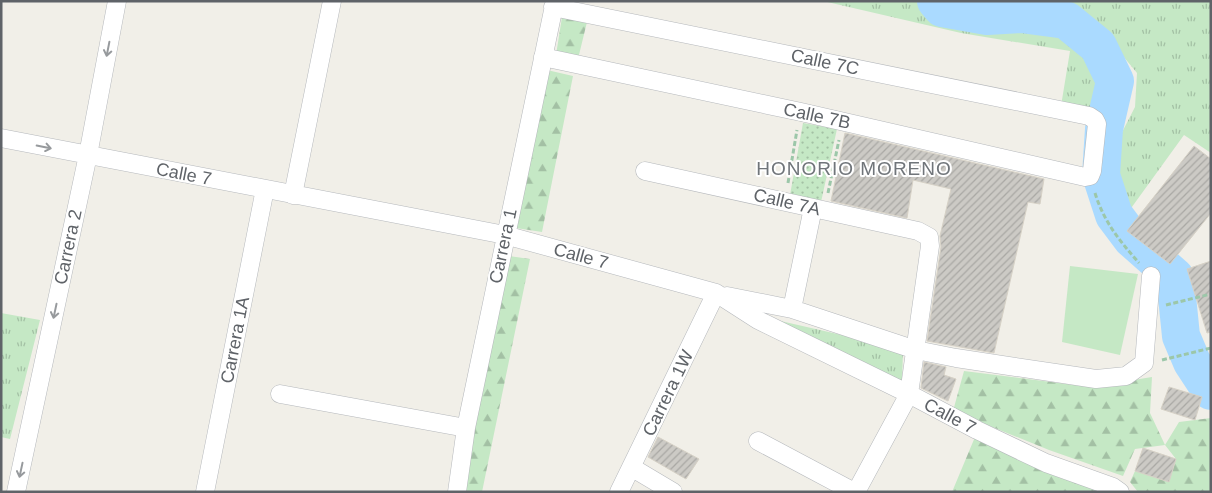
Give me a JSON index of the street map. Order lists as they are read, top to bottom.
{
  "streets": {
    "street": [
      "Calle 7C",
      "Calle 7B",
      "Calle 7",
      "Calle 7A",
      "Carrera 1",
      "Carrera 2",
      "Carrera 1A",
      "Carrera 1W"
    ]
  },
  "crossings": [
    ["Calle 7C", "Calle 7B"],
    ["Calle 7C", "Carrera 1"],
    ["Calle 7B", "Carrera 1"],
    ["Calle 7", "Carrera 1"],
    ["Calle 7", "Carrera 2"],
    ["Calle 7", "Carrera 1A"],
    ["Calle 7", "Carrera 1W"]
  ],
  "one_way": ["Carrera 2"],
  "districts": ["HONORIO MORENO"]
}
